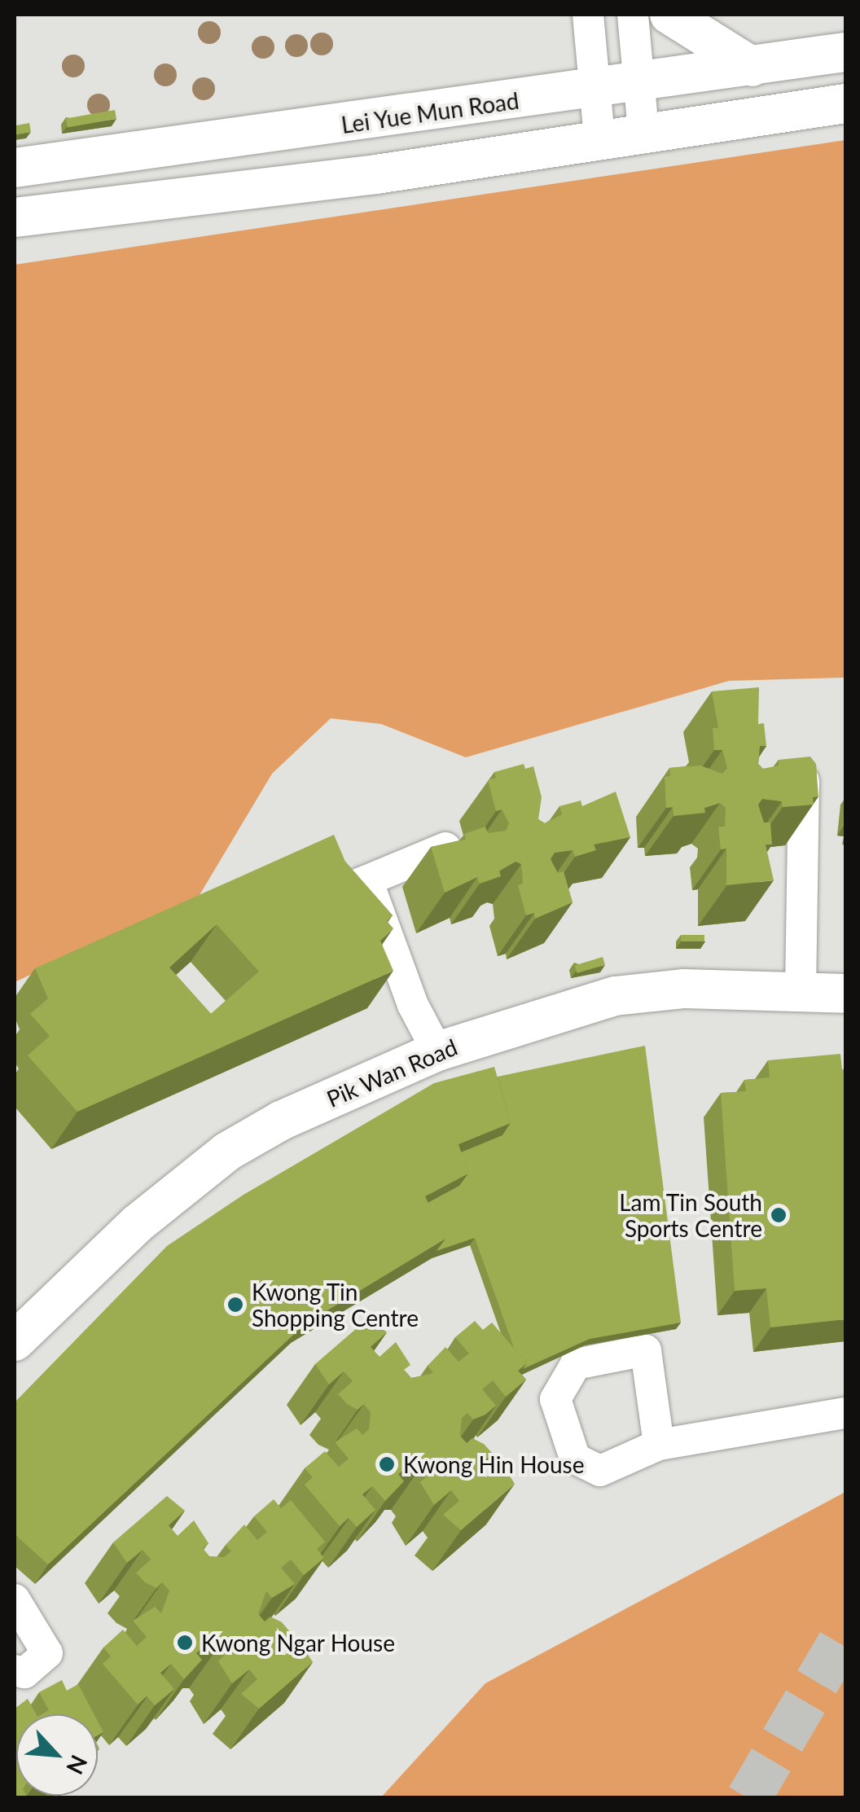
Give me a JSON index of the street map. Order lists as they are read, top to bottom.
{
  "streets": {
    "main road": ["Lei Yue Mun Road", "Pik Wan Road"]
  },
  "places": [
    "Lam Tin South Sports Centre",
    "Kwong Tin Shopping Centre",
    "Kwong Hin House",
    "Kwong Ngar House"
  ],
  "north": "bottom right"
}
